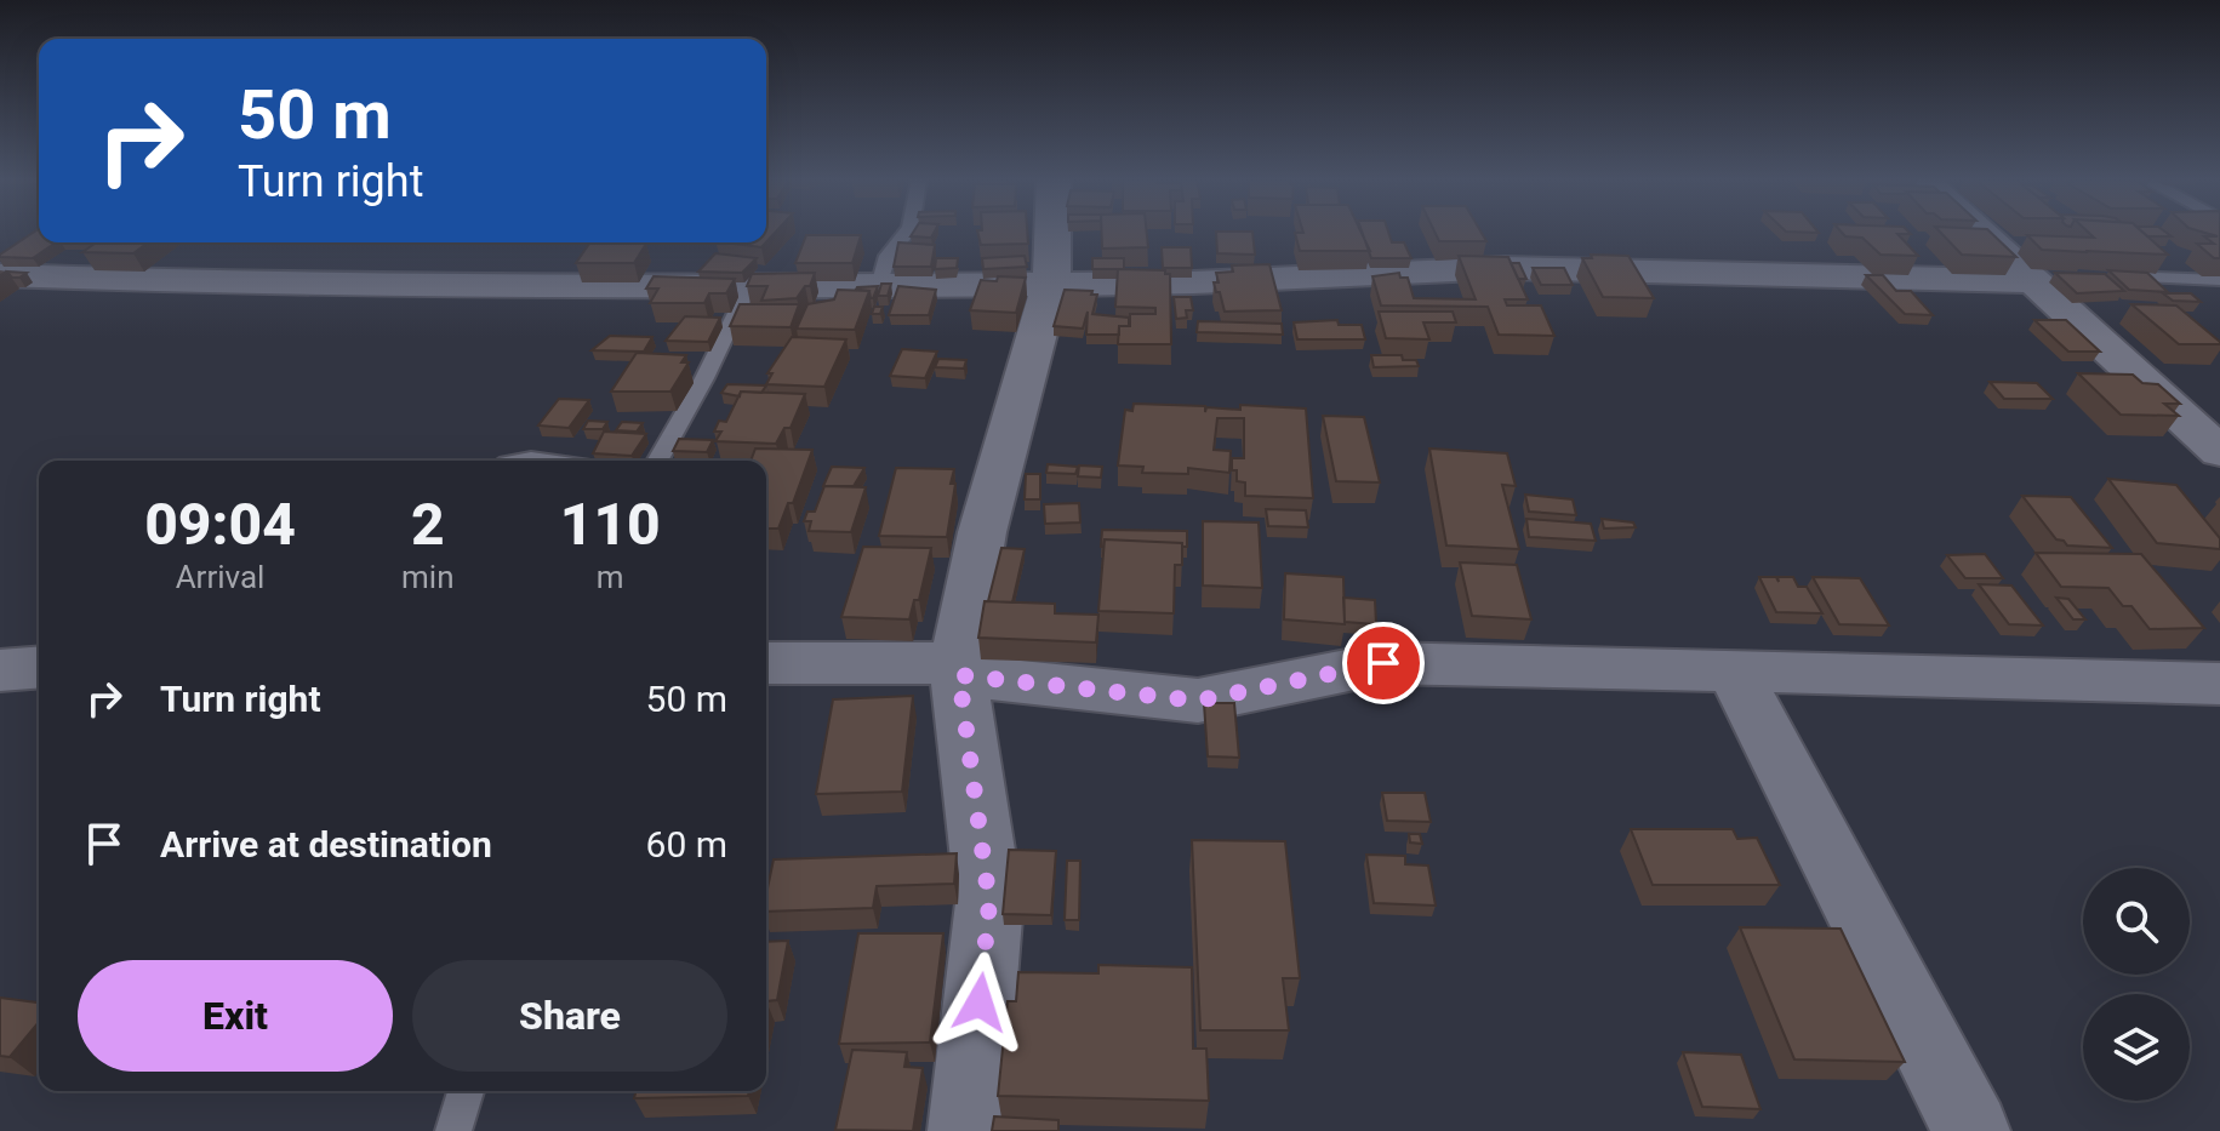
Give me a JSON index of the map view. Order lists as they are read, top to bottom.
{
  "page": {
    "turn": ["50 m", "Turn right"],
    "eta": [
      "09:04",
      "Arrival",
      "2",
      "min",
      "110",
      "m"
    ],
    "list": [
      {
        "name": "Turn right",
        "value": "50 m"
      },
      {
        "name": "Arrive at destination",
        "value": "60 m"
      }
    ],
    "buttons": ["Exit", "Share"]
  }
}
